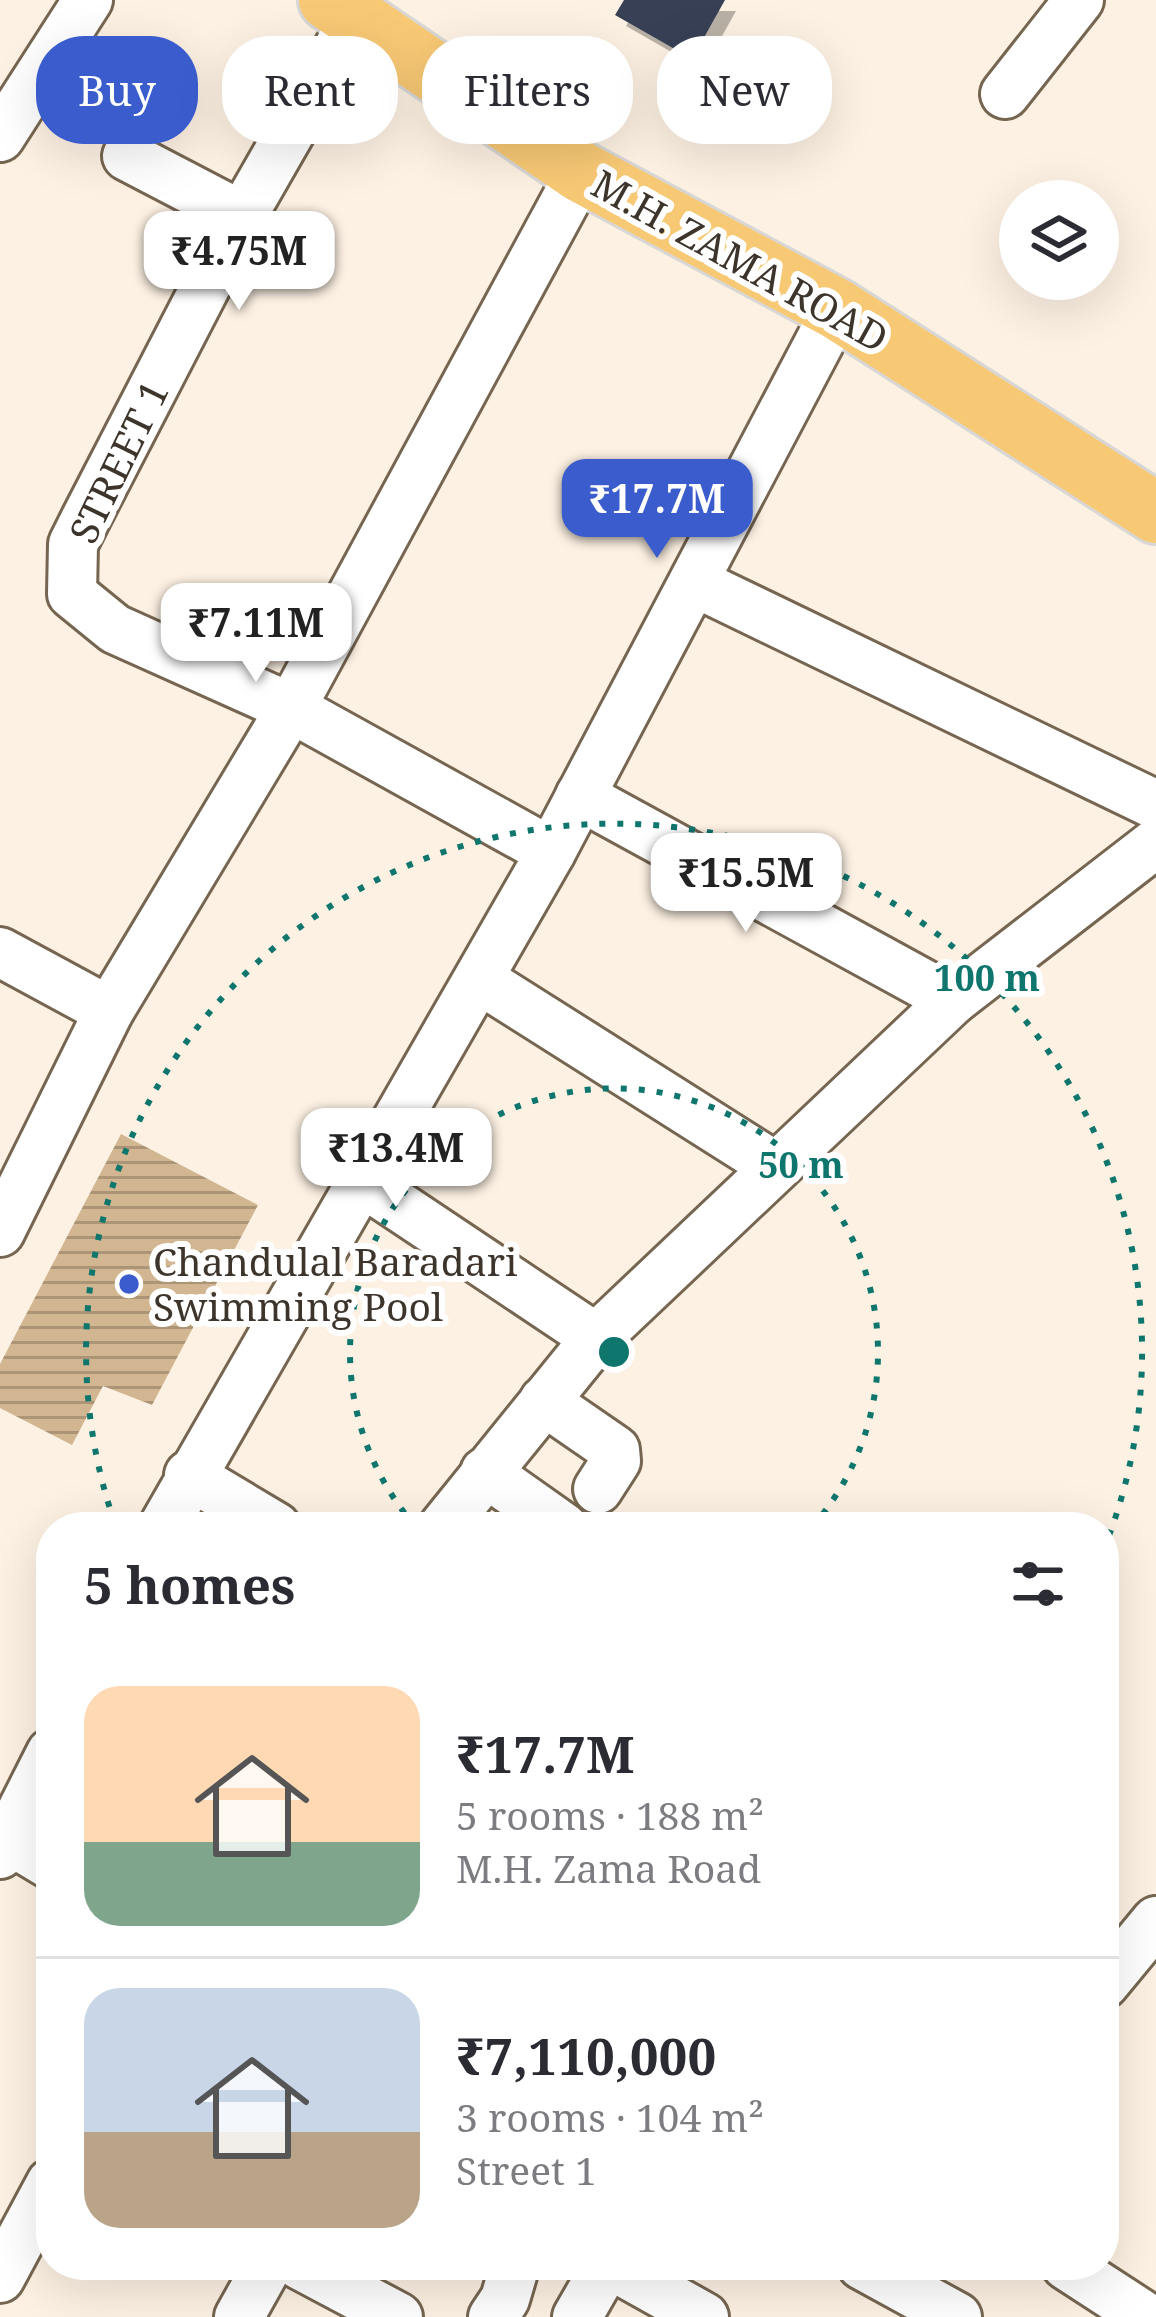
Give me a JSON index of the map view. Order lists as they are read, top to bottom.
{
  "streets": {
    "main road": ["M.H. ZAMA ROAD"],
    "street": ["STREET 1"]
  },
  "crossings": [
    ["M.H. ZAMA ROAD", "STREET 1"]
  ],
  "places": ["Chandulal Baradari Swimming Pool"],
  "page": {
    "chip": [
      "Buy",
      "Rent",
      "Filters",
      "New"
    ],
    "price": [
      "₹4.75M",
      "₹17.7M",
      "₹7.11M",
      "₹15.5M",
      "₹13.4M"
    ],
    "heading": "5 homes",
    "list": [
      {
        "name": "₹17.7M",
        "note": "5 rooms · 188 m² · M.H. Zama Road"
      },
      {
        "name": "₹7,110,000",
        "note": "3 rooms · 104 m² · Street 1"
      }
    ]
  },
  "rings": ["100 m", "50 m"]
}
